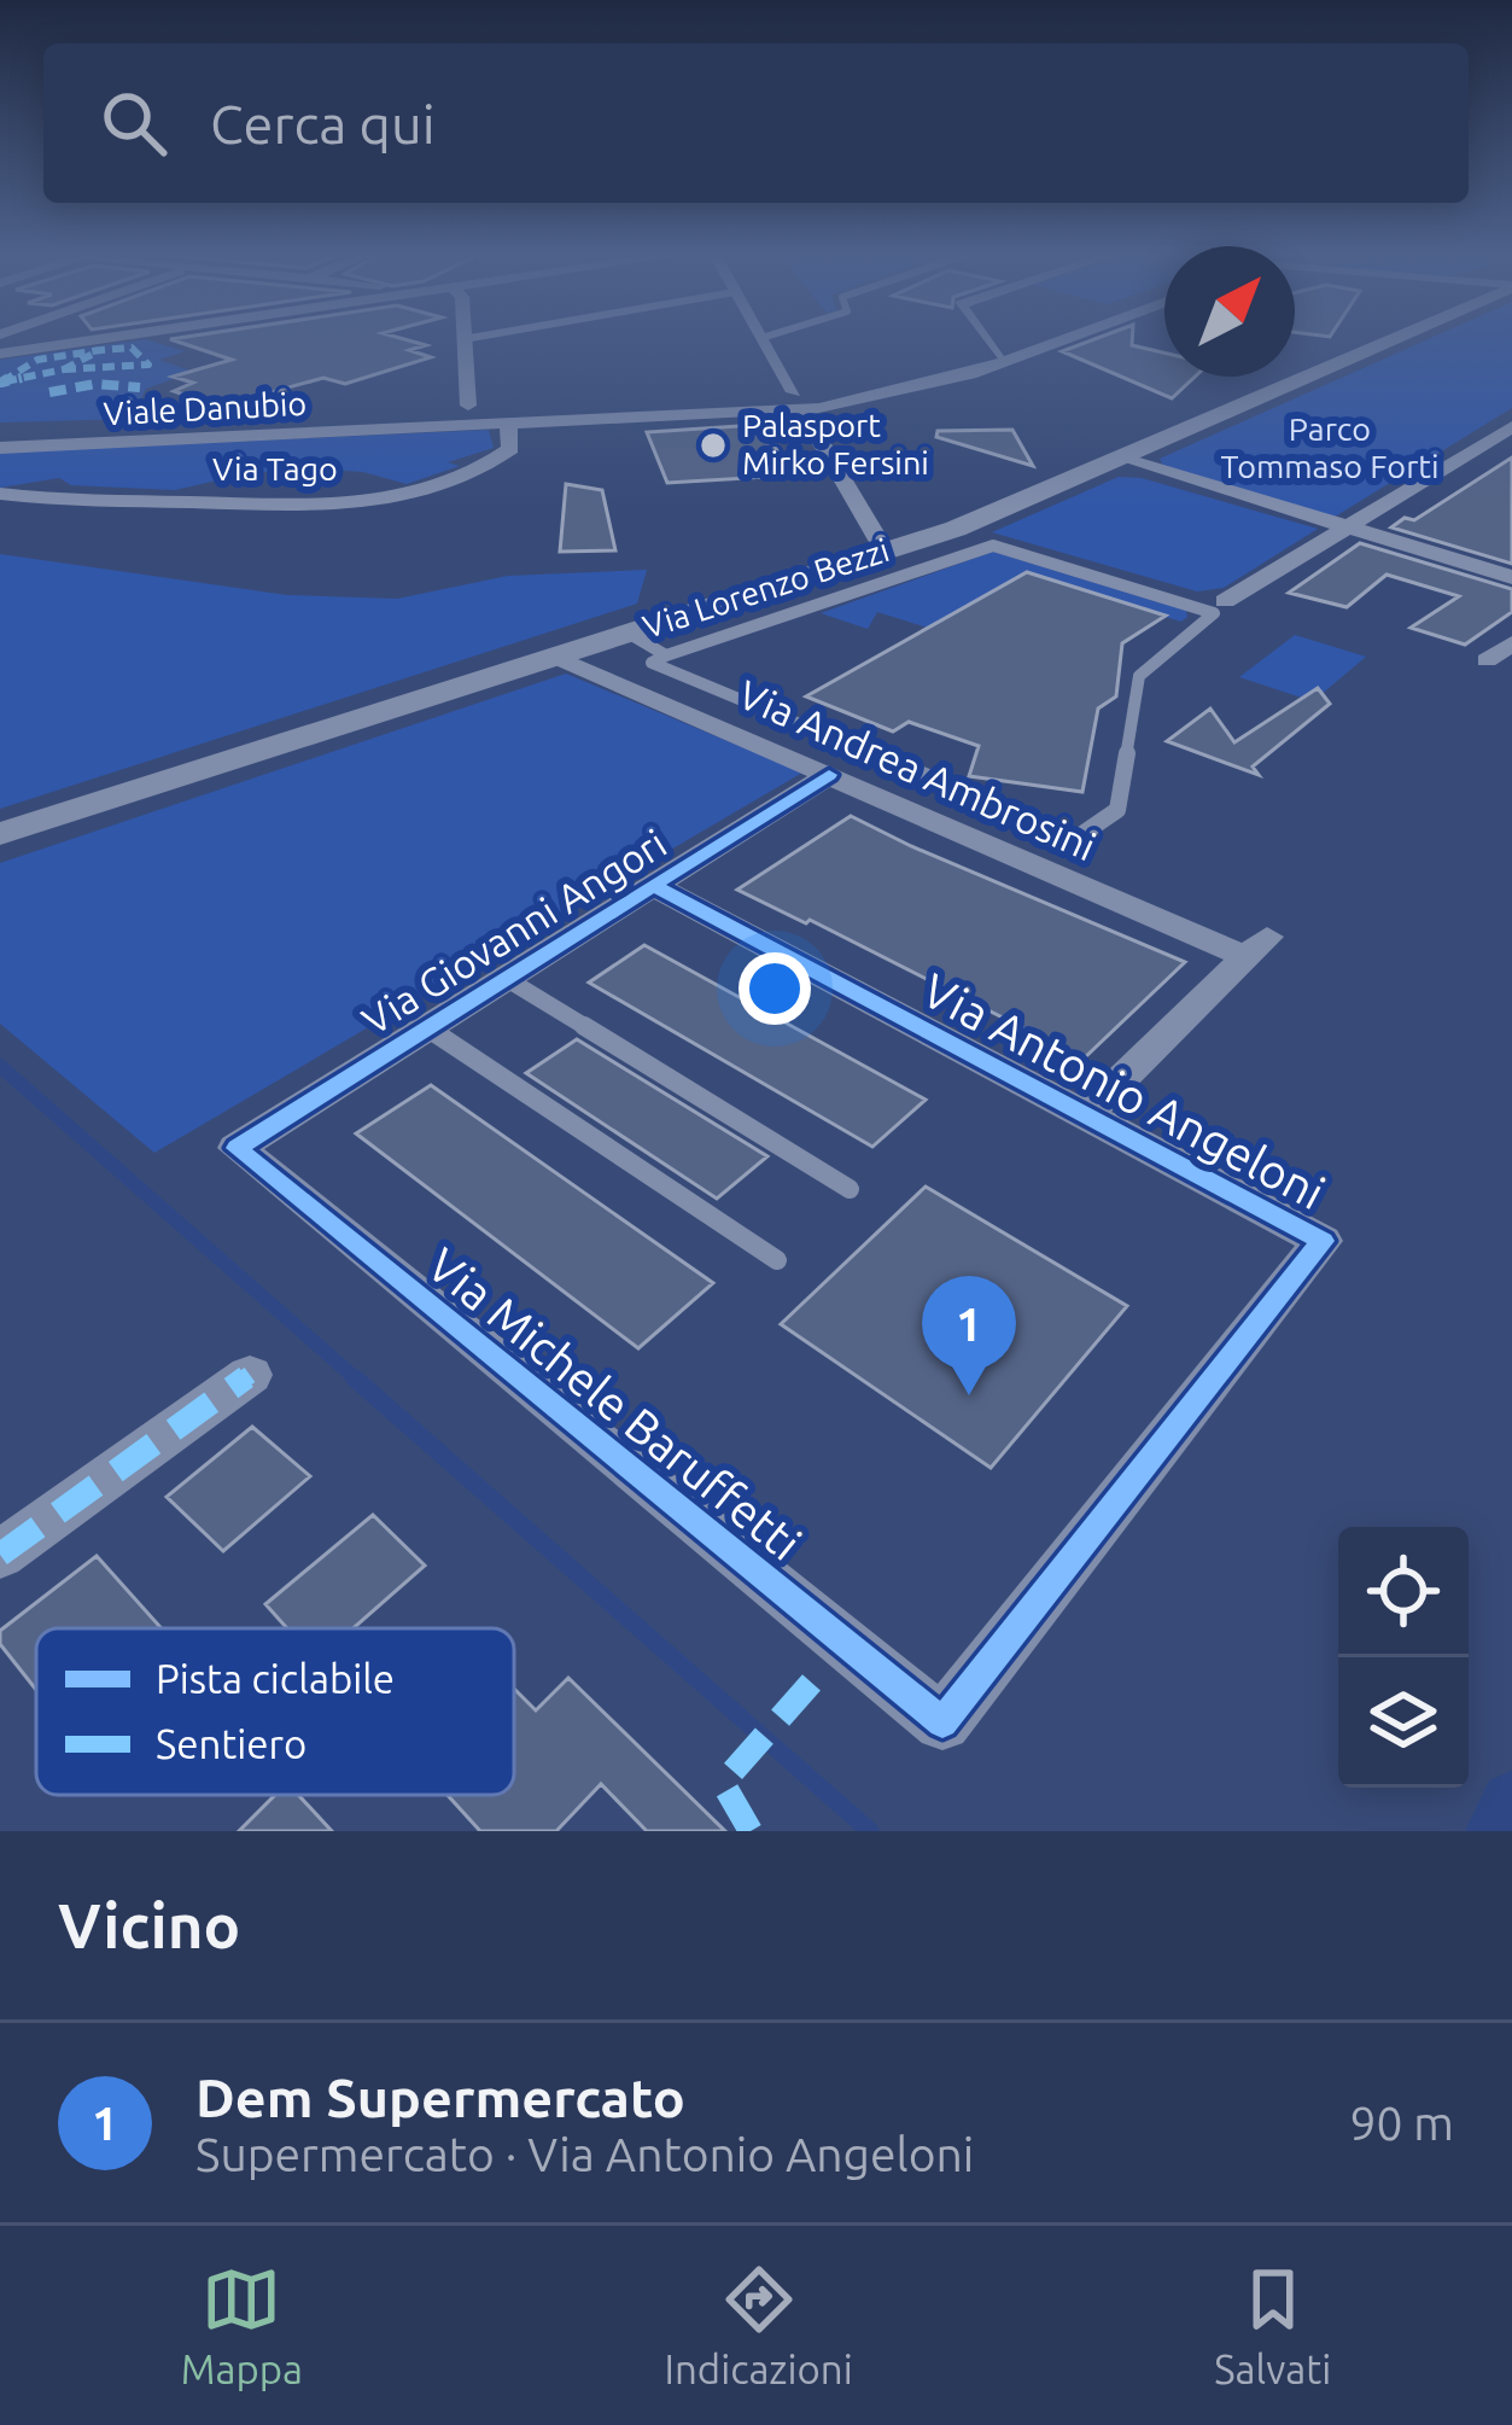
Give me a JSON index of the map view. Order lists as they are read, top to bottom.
{
  "streets": {
    "street": [
      "Viale Danubio",
      "Via Tago",
      "Via Lorenzo Bezzi",
      "Via Andrea Ambrosini",
      "Via Giovanni Angori",
      "Via Antonio Angeloni",
      "Via Michele Baruffetti"
    ]
  },
  "crossings": [
    ["Viale Danubio", "Via Tago"],
    ["Via Lorenzo Bezzi", "Via Andrea Ambrosini"],
    ["Via Andrea Ambrosini", "Via Giovanni Angori"],
    ["Via Andrea Ambrosini", "Via Antonio Angeloni"],
    ["Via Giovanni Angori", "Via Antonio Angeloni"],
    ["Via Giovanni Angori", "Via Michele Baruffetti"],
    ["Via Antonio Angeloni", "Via Michele Baruffetti"]
  ],
  "parks": ["Parco Tommaso Forti"],
  "places": ["Palasport Mirko Fersini"],
  "legend": ["Pista ciclabile", "Sentiero"],
  "north": "top right",
  "page": {
    "search": "Cerca qui",
    "pins": "1",
    "heading": "Vicino",
    "list": [
      {
        "mark": "1",
        "name": "Dem Supermercato",
        "note": "Supermercato · Via Antonio Angeloni",
        "value": "90 m"
      }
    ],
    "nav": ["Mappa", "Indicazioni", "Salvati"]
  }
}
